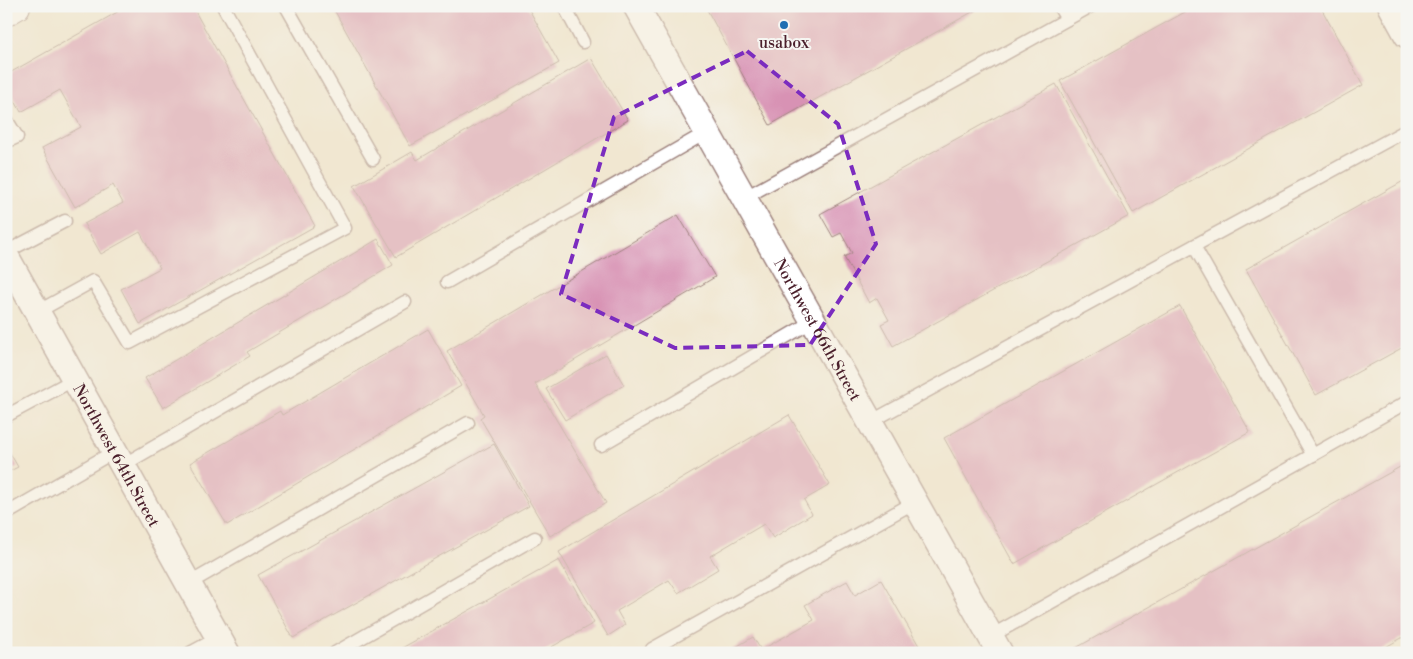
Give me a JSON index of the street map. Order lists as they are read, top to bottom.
{
  "streets": {
    "street": ["Northwest 66th Street", "Northwest 64th Street"]
  },
  "places": ["usabox"]
}
